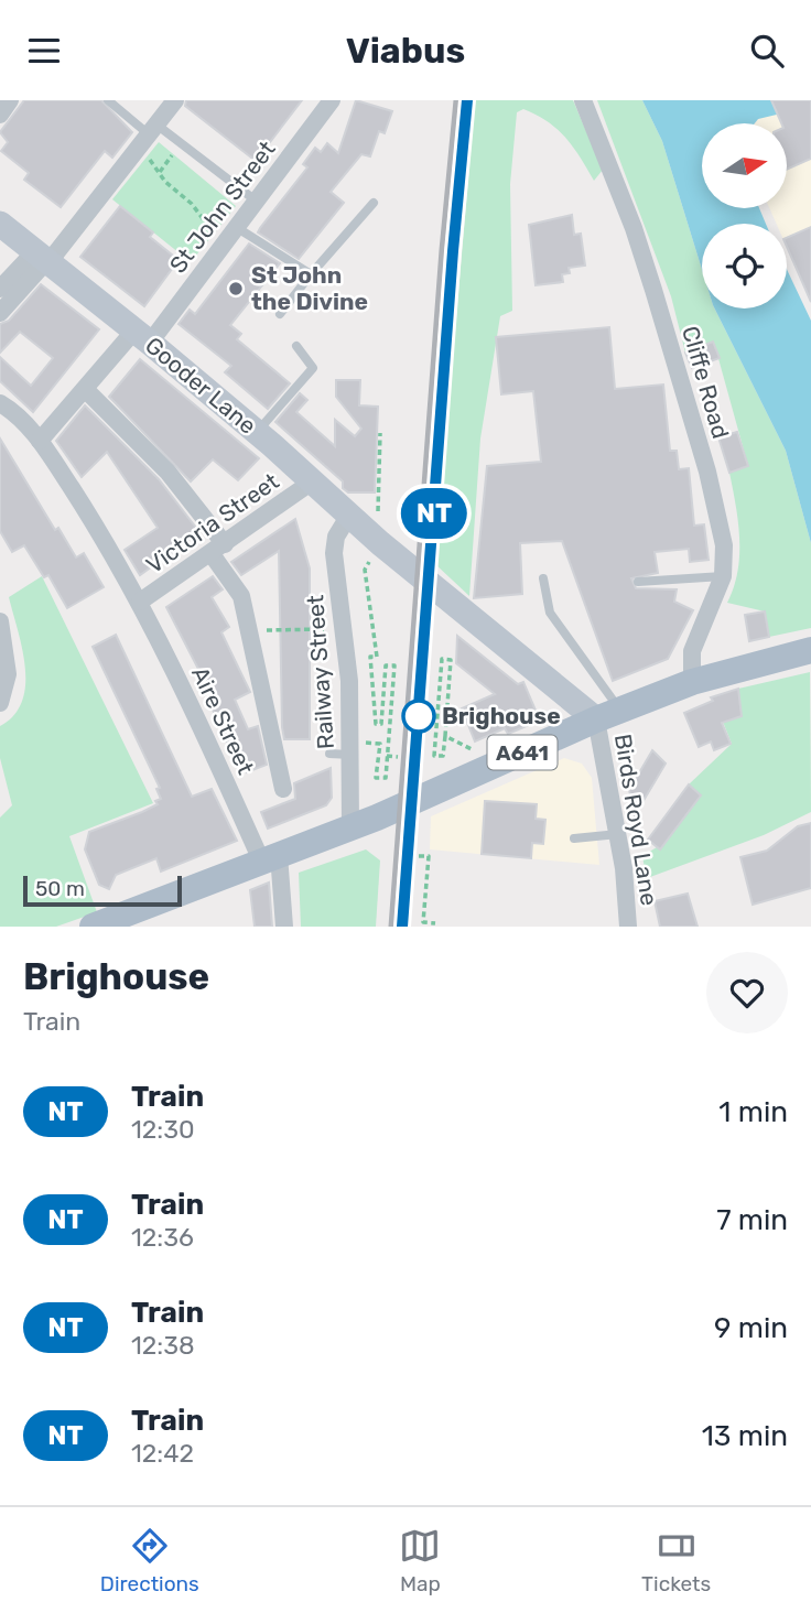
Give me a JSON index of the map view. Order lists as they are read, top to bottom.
{
  "streets": {
    "main road": ["A641"],
    "street": [
      "St John Street",
      "Cliffe Road",
      "Gooder Lane",
      "Victoria Street",
      "Railway Street",
      "Aire Street",
      "Birds Royd Lane"
    ]
  },
  "crossings": [
    ["St John Street", "Gooder Lane"],
    ["St John Street", "Aire Street"],
    ["Cliffe Road", "A641"],
    ["Gooder Lane", "Victoria Street"],
    ["Gooder Lane", "Railway Street"],
    ["Gooder Lane", "A641"],
    ["Gooder Lane", "Birds Royd Lane"],
    ["Victoria Street", "Aire Street"],
    ["Railway Street", "A641"],
    ["Aire Street", "A641"],
    ["A641", "Birds Royd Lane"]
  ],
  "places": ["St John the Divine", "Brighouse"],
  "scale_bar": "50 m",
  "north": "right",
  "page": {
    "header": "Viabus",
    "on_map": "NT",
    "scale": "50 m",
    "heading": ["Brighouse", "Train"],
    "list": [
      {
        "mark": "NT",
        "name": "Train",
        "note": "12:30",
        "value": "1 min"
      },
      {
        "mark": "NT",
        "name": "Train",
        "note": "12:36",
        "value": "7 min"
      },
      {
        "mark": "NT",
        "name": "Train",
        "note": "12:38",
        "value": "9 min"
      },
      {
        "mark": "NT",
        "name": "Train",
        "note": "12:42",
        "value": "13 min"
      }
    ],
    "tabs": ["Directions", "Map", "Tickets"]
  }
}
